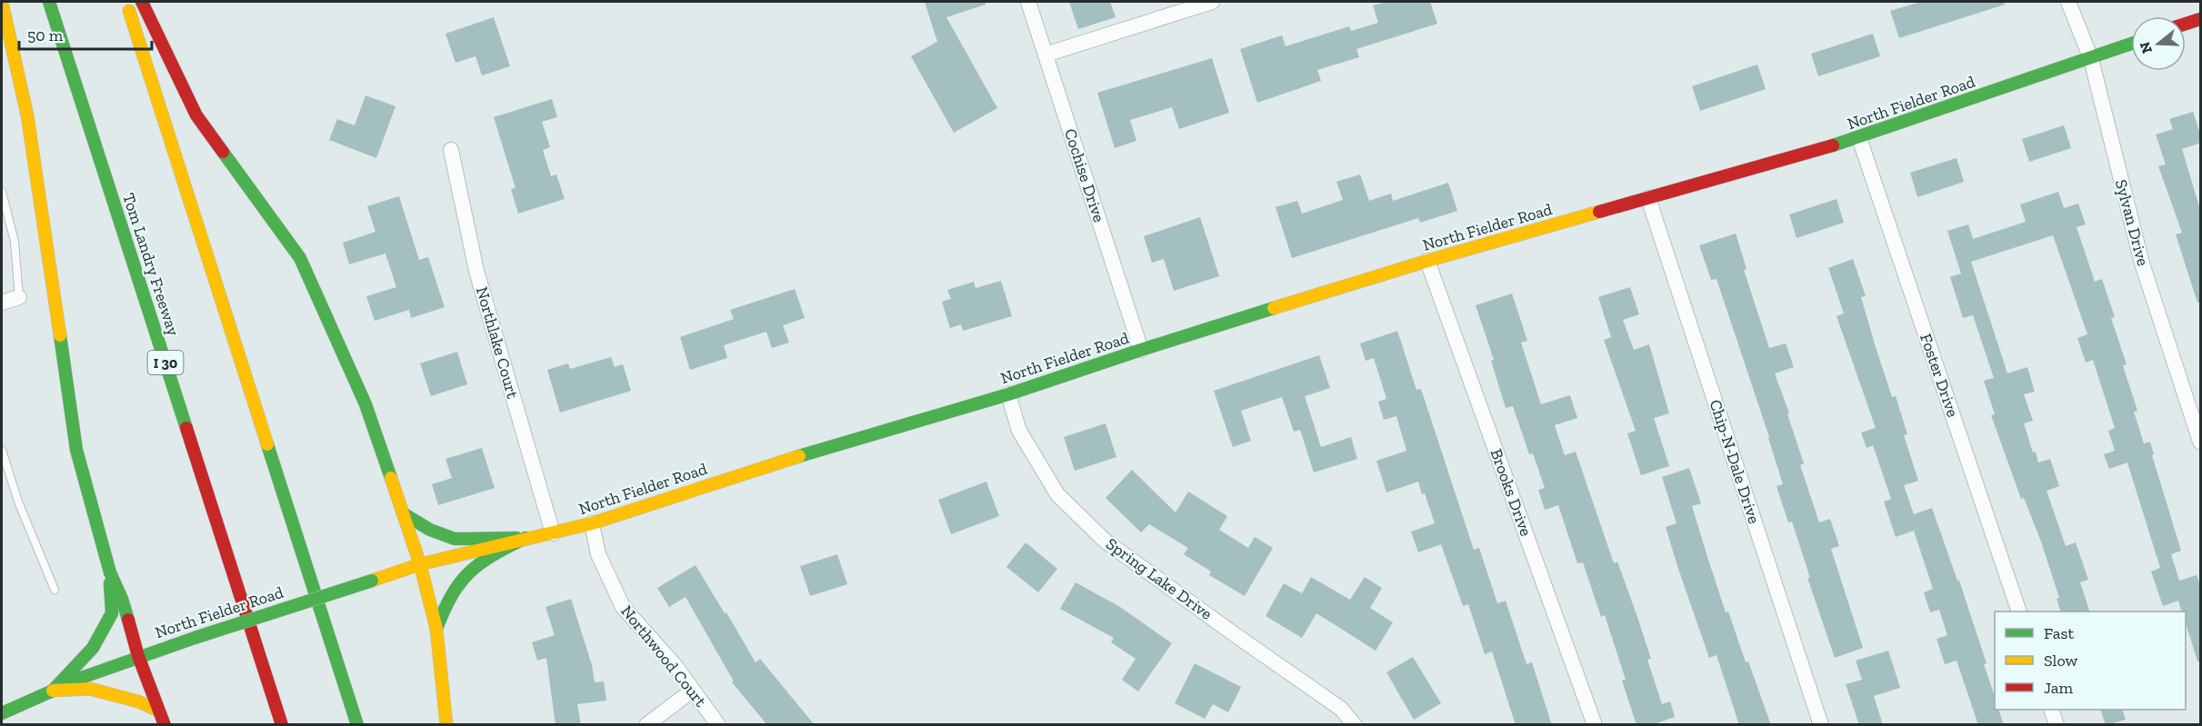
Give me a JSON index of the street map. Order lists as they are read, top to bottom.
{
  "streets": {
    "main road": ["North Fielder Road", "Tom Landry Freeway", "I 30"],
    "street": [
      "Cochise Drive",
      "Sylvan Drive",
      "Northlake Court",
      "Foster Drive",
      "Chip-N-Dale Drive",
      "Brooks Drive",
      "Spring Lake Drive",
      "Northwood Court"
    ]
  },
  "crossings": [
    ["North Fielder Road", "Cochise Drive"],
    ["North Fielder Road", "Sylvan Drive"],
    ["North Fielder Road", "Northlake Court"],
    ["North Fielder Road", "Foster Drive"],
    ["North Fielder Road", "Chip-N-Dale Drive"],
    ["North Fielder Road", "Brooks Drive"],
    ["North Fielder Road", "Spring Lake Drive"],
    ["North Fielder Road", "Northwood Court"]
  ],
  "legend": ["Fast", "Slow", "Jam"],
  "scale_bar": "50 m",
  "north": "left"
}
